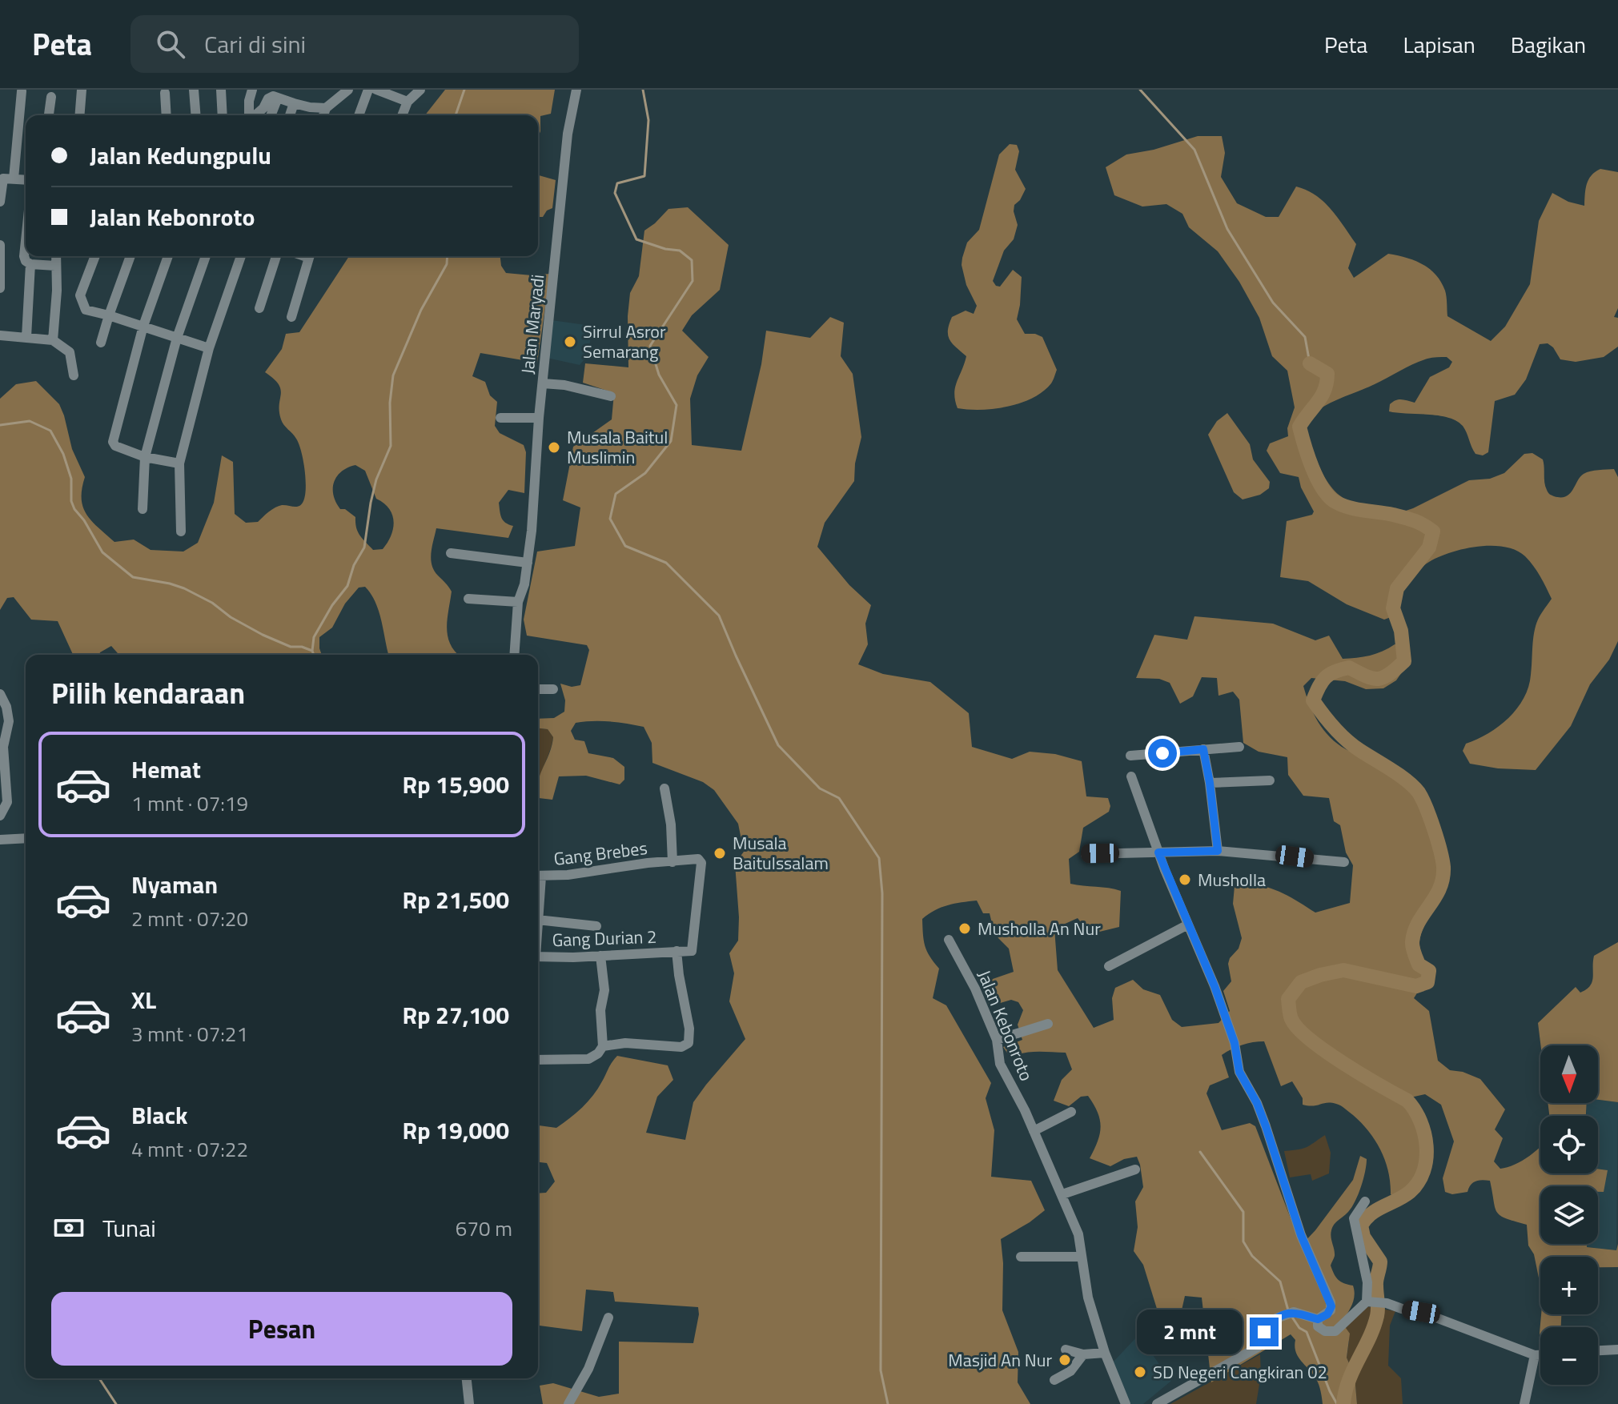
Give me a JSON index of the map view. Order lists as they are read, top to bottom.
{
  "streets": {
    "street": [
      "Jalan Maryadi",
      "Gang Brebes",
      "Gang Durian 2",
      "Jalan Kebonroto"
    ]
  },
  "crossings": [
    ["Gang Brebes", "Gang Durian 2"]
  ],
  "places": [
    "Sirrul Asror Semarang",
    "Musala Baitul Muslimin",
    "Musala Baitulssalam",
    "Musholla",
    "Musholla An Nur",
    "Masjid An Nur",
    "SD Negeri Cangkiran 02"
  ],
  "north": "bottom",
  "page": {
    "header": "Peta",
    "search": "Cari di sini",
    "nav": ["Peta", "Lapisan", "Bagikan"],
    "banner": ["Jalan Kedungpulu", "Jalan Kebonroto"],
    "heading": "Pilih kendaraan",
    "list": [
      {
        "name": "Hemat",
        "note": "1 mnt · 07:19",
        "value": "Rp 15,900"
      },
      {
        "name": "Nyaman",
        "note": "2 mnt · 07:20",
        "value": "Rp 21,500"
      },
      {
        "name": "XL",
        "note": "3 mnt · 07:21",
        "value": "Rp 27,100"
      },
      {
        "name": "Black",
        "note": "4 mnt · 07:22",
        "value": "Rp 19,000"
      }
    ],
    "map_buttons": ["+", "−"],
    "pay": ["Tunai", "670 m"],
    "buttons": "Pesan",
    "bubble": "2 mnt"
  }
}
